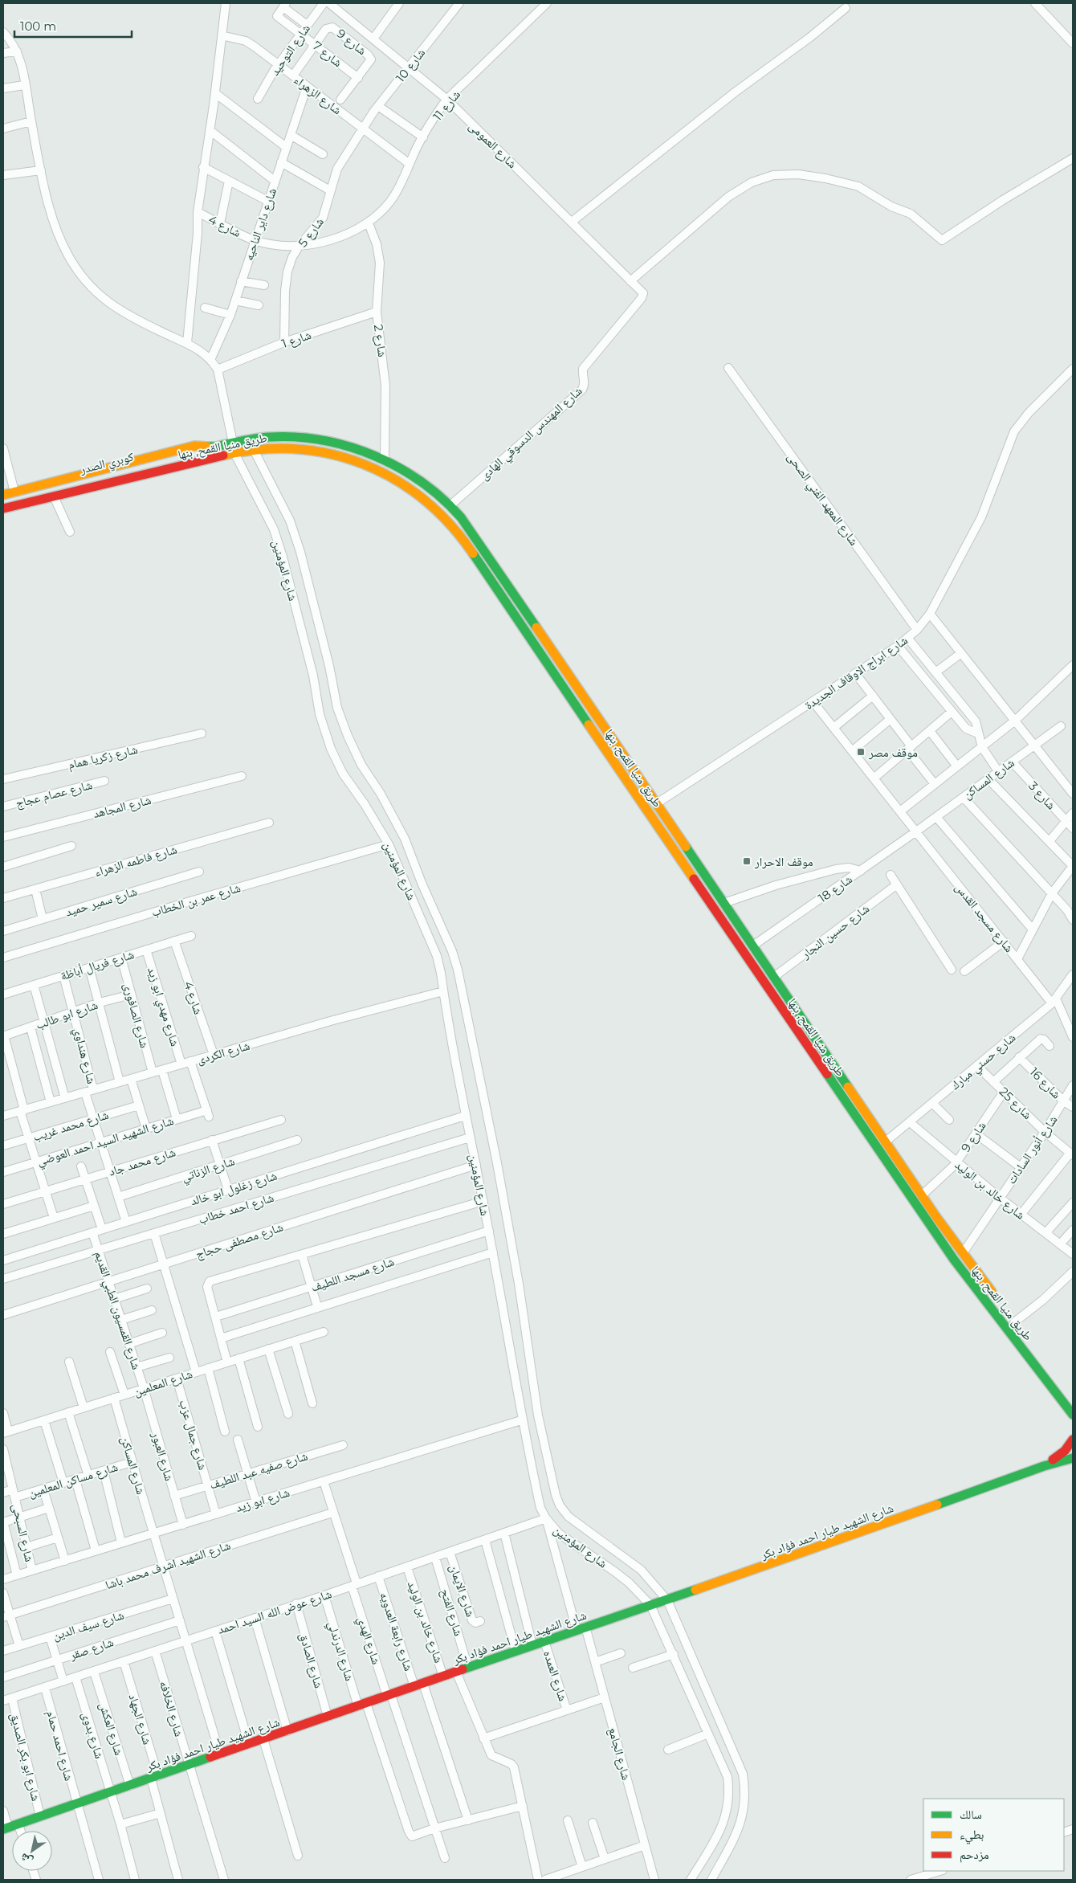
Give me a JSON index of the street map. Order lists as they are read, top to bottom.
{
  "streets": {
    "main road": ["طريق منيا القمح, بنها", "كوبري الصدر", "شارع الشهيد طيار احمد فؤاد بكر"],
    "street": [
      "شارع 9",
      "شارع التوحيد",
      "شارع 7",
      "شارع 10",
      "شارع الزهراء",
      "شارع 11",
      "شارع العمومى",
      "شارع داير الناحيه",
      "شارع 4",
      "شارع 5",
      "شارع 1",
      "شارع 2",
      "شارع المهندس الدسوقي الهادى",
      "شارع المعهد الفني الصحى",
      "شارع المؤمنين",
      "شارع ابراج الاوقاف الجديدة",
      "شارع زكريا همام",
      "شارع المساكن",
      "شارع عصام عجاج",
      "شارع 3",
      "شارع المجاهد",
      "شارع فاطمه الزهراء",
      "شارع 18",
      "شارع عمر بن الخطاب",
      "شارع سمير حميد",
      "شارع مسجد القدس",
      "شارع حسين النجار",
      "شارع فريال أباظة",
      "شارع مهدي ابو زيد",
      "شارع ابو طالب",
      "شارع الصافورى",
      "شارع الكردى",
      "شارع هنداوي",
      "شارع حسني مبارك",
      "شارع 16",
      "شارع 25",
      "شارع محمد غريب",
      "شارع الشهيد السيد احمد العوضي",
      "شارع أنور السادات",
      "شارع محمد جاد",
      "شارع الزناتي",
      "شارع زغلول ابو خالد",
      "شارع خالد بن الوليد",
      "شارع احمد خطاب",
      "شارع مصطفى حجاج",
      "شارع مسجد اللطيف",
      "شارع القمسيون الطبي القديم",
      "شارع المعلمين",
      "شارع جمال عزب",
      "شارع العبور",
      "شارع صفيه عبد اللطيف",
      "شارع مساكن المعلمين",
      "شارع ابو زيد",
      "شارع السبحى",
      "شارع الشهيد اشرف محمد باشا",
      "شارع الايمان",
      "شارع عوض الله السيد احمد",
      "شارع الفتح",
      "شارع سيف الدين",
      "شارع رابعة العدويه",
      "شارع الهدي",
      "شارع صقر",
      "شارع الدرندلي",
      "شارع الصادق",
      "شارع العمده",
      "شارع الخلافه",
      "شارع الجهاد",
      "شارع العكش",
      "شارع بدوى",
      "شارع احمد حمام",
      "شارع الجامع",
      "شارع ابو بكر الصديق"
    ]
  },
  "crossings": [
    ["شارع 9", "شارع 7"],
    ["شارع 9", "طريق منيا القمح, بنها"],
    ["شارع 9", "شارع 25"],
    ["شارع 9", "شارع خالد بن الوليد"],
    ["شارع التوحيد", "شارع 7"],
    ["شارع التوحيد", "شارع الزهراء"],
    ["شارع 10", "شارع الزهراء"],
    ["شارع 10", "شارع العمومى"],
    ["شارع 10", "شارع 5"],
    ["شارع الزهراء", "شارع 11"],
    ["شارع الزهراء", "شارع داير الناحيه"],
    ["شارع الزهراء", "شارع 5"],
    ["شارع 11", "شارع العمومى"],
    ["شارع 11", "شارع 4"],
    ["شارع 11", "شارع 2"],
    ["شارع العمومى", "شارع المهندس الدسوقي الهادى"],
    ["شارع داير الناحيه", "شارع 4"],
    ["شارع 4", "شارع 5"],
    ["شارع 4", "شارع 2"],
    ["شارع 4", "شارع فريال أباظة"],
    ["شارع 4", "شارع الكردى"],
    ["شارع 5", "شارع 1"],
    ["شارع 1", "شارع 2"],
    ["شارع 2", "طريق منيا القمح, بنها"],
    ["شارع المهندس الدسوقي الهادى", "طريق منيا القمح, بنها"],
    ["طريق منيا القمح, بنها", "كوبري الصدر"],
    ["طريق منيا القمح, بنها", "شارع المؤمنين"],
    ["طريق منيا القمح, بنها", "شارع ابراج الاوقاف الجديدة"],
    ["طريق منيا القمح, بنها", "شارع 18"],
    ["طريق منيا القمح, بنها", "شارع حسين النجار"],
    ["طريق منيا القمح, بنها", "شارع حسني مبارك"],
    ["طريق منيا القمح, بنها", "شارع أنور السادات"],
    ["شارع المعهد الفني الصحى", "شارع ابراج الاوقاف الجديدة"],
    ["شارع المؤمنين", "شارع عمر بن الخطاب"],
    ["شارع المؤمنين", "شارع الكردى"],
    ["شارع المؤمنين", "شارع زغلول ابو خالد"],
    ["شارع المؤمنين", "شارع احمد خطاب"],
    ["شارع المؤمنين", "شارع مصطفى حجاج"],
    ["شارع المؤمنين", "شارع مسجد اللطيف"],
    ["شارع المؤمنين", "شارع ابو زيد"],
    ["شارع المؤمنين", "شارع الشهيد طيار احمد فؤاد بكر"],
    ["شارع المؤمنين", "شارع عوض الله السيد احمد"],
    ["شارع المؤمنين", "شارع الجامع"],
    ["شارع ابراج الاوقاف الجديدة", "شارع مسجد القدس"],
    ["شارع المساكن", "شارع 3"],
    ["شارع المساكن", "شارع 18"],
    ["شارع المساكن", "شارع مسجد القدس"],
    ["شارع المساكن", "شارع المعلمين"],
    ["شارع المساكن", "شارع مساكن المعلمين"],
    ["شارع المساكن", "شارع ابو زيد"],
    ["شارع المساكن", "شارع الشهيد طيار احمد فؤاد بكر"],
    ["شارع المساكن", "شارع الشهيد اشرف محمد باشا"],
    ["شارع المساكن", "شارع عوض الله السيد احمد"],
    ["شارع المساكن", "شارع سيف الدين"],
    ["شارع المساكن", "شارع صقر"],
    ["شارع 18", "شارع مسجد القدس"],
    ["شارع مسجد القدس", "شارع حسني مبارك"],
    ["شارع فريال أباظة", "شارع مهدي ابو زيد"],
    ["شارع فريال أباظة", "شارع الصافورى"],
    ["شارع فريال أباظة", "شارع هنداوي"],
    ["شارع مهدي ابو زيد", "شارع الكردى"],
    ["شارع ابو طالب", "شارع الصافورى"],
    ["شارع ابو طالب", "شارع هنداوي"],
    ["شارع الصافورى", "شارع الكردى"],
    ["شارع الكردى", "شارع هنداوي"],
    ["شارع الكردى", "شارع الشهيد السيد احمد العوضي"],
    ["شارع حسني مبارك", "شارع 25"],
    ["شارع حسني مبارك", "شارع خالد بن الوليد"],
    ["شارع 16", "شارع أنور السادات"],
    ["شارع 25", "شارع أنور السادات"],
    ["شارع أنور السادات", "شارع خالد بن الوليد"],
    ["شارع زغلول ابو خالد", "شارع القمسيون الطبي القديم"],
    ["شارع خالد بن الوليد", "شارع الشهيد طيار احمد فؤاد بكر"],
    ["شارع خالد بن الوليد", "شارع عوض الله السيد احمد"],
    ["شارع احمد خطاب", "شارع القمسيون الطبي القديم"],
    ["شارع مصطفى حجاج", "شارع القمسيون الطبي القديم"],
    ["شارع القمسيون الطبي القديم", "شارع المعلمين"],
    ["شارع القمسيون الطبي القديم", "شارع العبور"],
    ["شارع المعلمين", "شارع جمال عزب"],
    ["شارع المعلمين", "شارع العبور"],
    ["شارع جمال عزب", "شارع صفيه عبد اللطيف"],
    ["شارع جمال عزب", "شارع ابو زيد"],
    ["شارع العبور", "شارع صفيه عبد اللطيف"],
    ["شارع العبور", "شارع ابو زيد"],
    ["شارع مساكن المعلمين", "شارع السبحى"],
    ["شارع ابو زيد", "شارع السبحى"],
    ["شارع ابو زيد", "شارع الهدي"],
    ["شارع الشهيد طيار احمد فؤاد بكر", "شارع الفتح"],
    ["شارع الشهيد طيار احمد فؤاد بكر", "شارع رابعة العدويه"],
    ["شارع الشهيد طيار احمد فؤاد بكر", "شارع الهدي"],
    ["شارع الشهيد طيار احمد فؤاد بكر", "شارع الدرندلي"],
    ["شارع الشهيد طيار احمد فؤاد بكر", "شارع الصادق"],
    ["شارع الشهيد طيار احمد فؤاد بكر", "شارع العمده"],
    ["شارع الشهيد طيار احمد فؤاد بكر", "شارع الخلافه"],
    ["شارع الشهيد طيار احمد فؤاد بكر", "شارع الجهاد"],
    ["شارع الشهيد طيار احمد فؤاد بكر", "شارع العكش"],
    ["شارع الشهيد طيار احمد فؤاد بكر", "شارع بدوى"],
    ["شارع الشهيد طيار احمد فؤاد بكر", "شارع احمد حمام"],
    ["شارع الشهيد طيار احمد فؤاد بكر", "شارع الجامع"],
    ["شارع الشهيد طيار احمد فؤاد بكر", "شارع ابو بكر الصديق"],
    ["شارع الشهيد اشرف محمد باشا", "شارع الهدي"],
    ["شارع الايمان", "شارع عوض الله السيد احمد"],
    ["شارع عوض الله السيد احمد", "شارع الفتح"],
    ["شارع عوض الله السيد احمد", "شارع رابعة العدويه"],
    ["شارع عوض الله السيد احمد", "شارع الهدي"],
    ["شارع عوض الله السيد احمد", "شارع الدرندلي"],
    ["شارع عوض الله السيد احمد", "شارع الصادق"],
    ["شارع عوض الله السيد احمد", "شارع الخلافه"],
    ["شارع عوض الله السيد احمد", "شارع الجهاد"],
    ["شارع عوض الله السيد احمد", "شارع العكش"],
    ["شارع عوض الله السيد احمد", "شارع بدوى"],
    ["شارع عوض الله السيد احمد", "شارع احمد حمام"],
    ["شارع عوض الله السيد احمد", "شارع الجامع"],
    ["شارع عوض الله السيد احمد", "شارع ابو بكر الصديق"],
    ["شارع الهدي", "شارع الدرندلي"]
  ],
  "places": {
    "transit": ["موقف مصر", "موقف الاحرار"]
  },
  "legend": ["سالك", "بطيء", "مزدحم"],
  "scale_bar": "100 m",
  "north": "bottom left"
}
